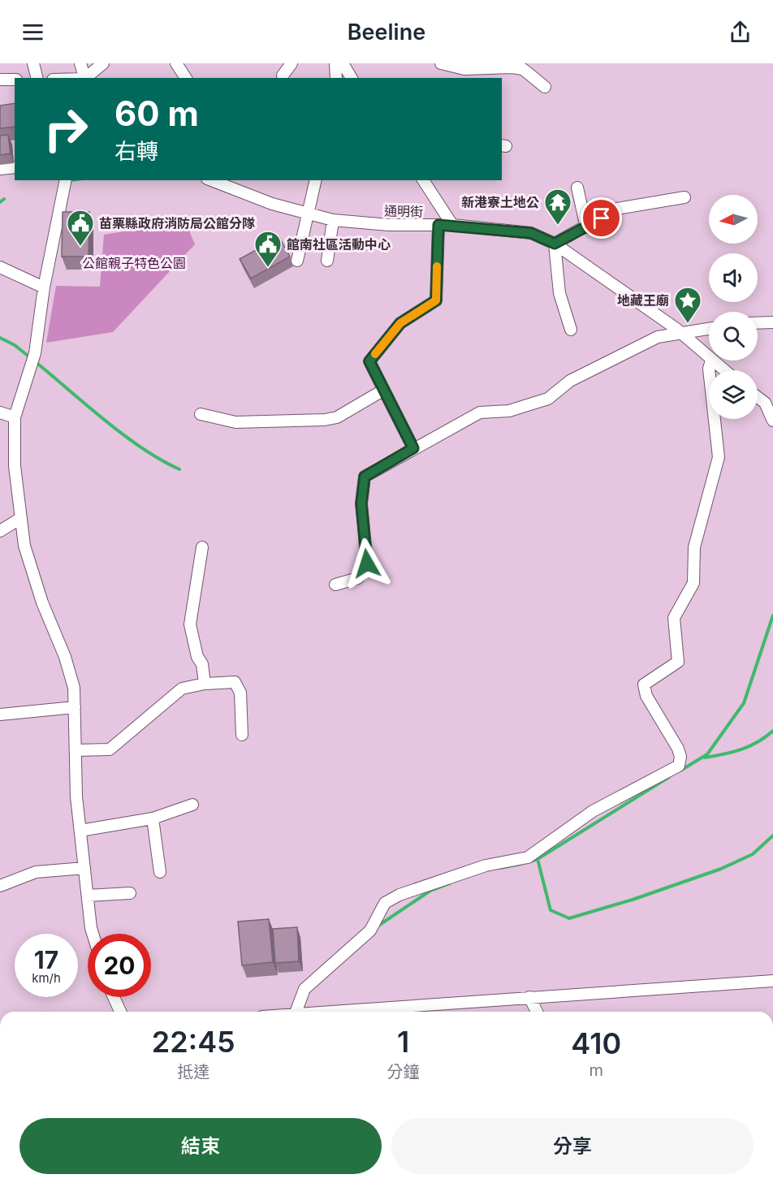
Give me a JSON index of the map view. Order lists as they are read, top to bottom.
{
  "streets": {
    "street": ["通明街"]
  },
  "parks": ["公館親子特色公園"],
  "places": {
    "temple": ["新港寮土地公"],
    "public building": ["苗栗縣政府消防局公館分隊", "館南社區活動中心"],
    "place": ["地藏王廟"]
  },
  "north": "left",
  "page": {
    "header": "Beeline",
    "turn": ["60 m", "右轉"],
    "speed": "17 km/h",
    "limit": "20",
    "eta": [
      "22:45",
      "抵達",
      "1",
      "分鐘",
      "410",
      "m"
    ],
    "buttons": ["結束", "分享"]
  }
}
